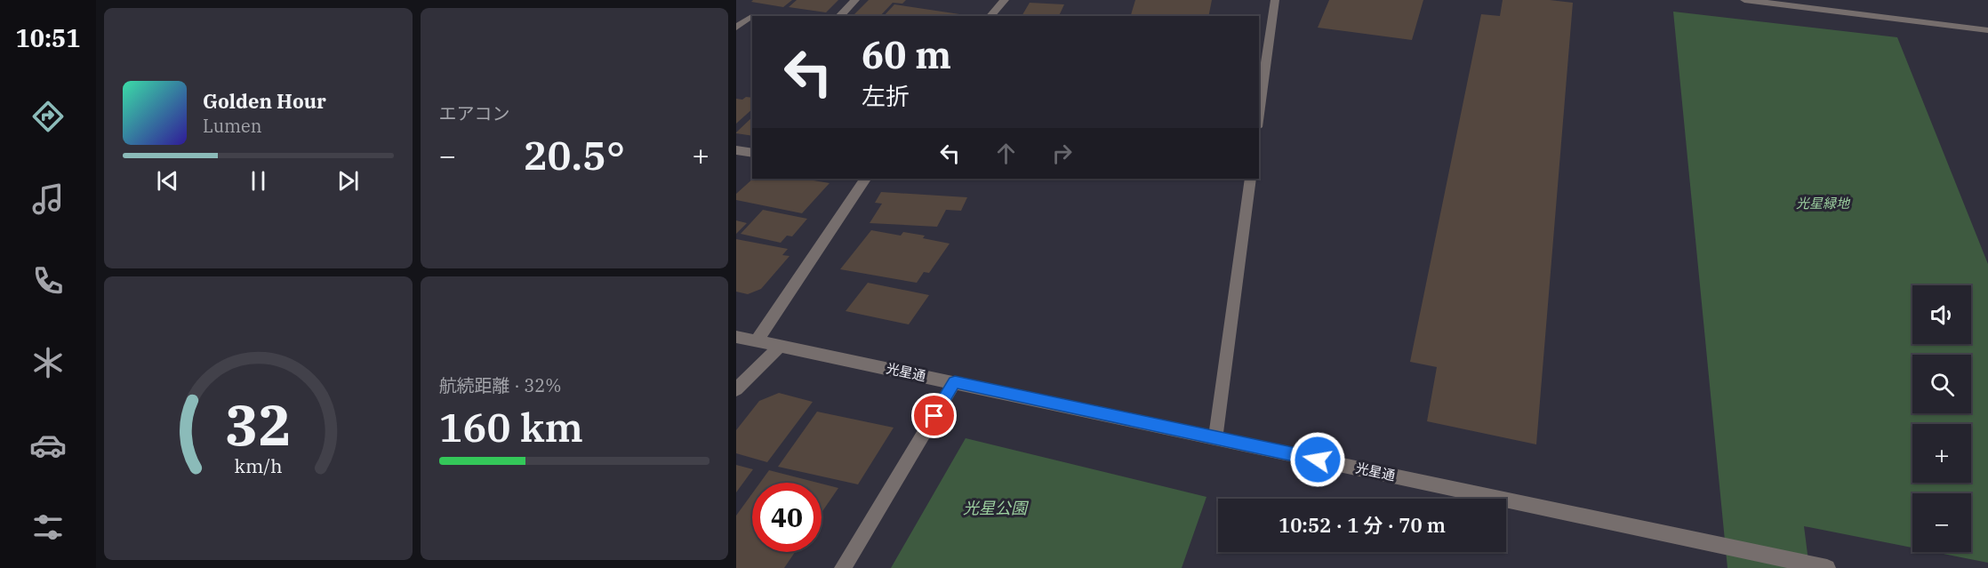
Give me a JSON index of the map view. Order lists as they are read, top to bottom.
{
  "streets": {
    "street": ["光星通"]
  },
  "parks": ["光星緑地", "光星公園"],
  "page": {
    "tabs": "10:51",
    "tile": [
      "エアコン",
      ["航続距離 · 32%", "160 km"]
    ],
    "turn": ["60 m", "左折"],
    "song": ["Golden Hour", "Lumen"],
    "heat": ["−", "20.5°", "+"],
    "map_buttons": ["+", "−"],
    "limit": "40",
    "trip": "10:52 · 1 分 · 70 m",
    "gauge": ["32", "km/h"]
  }
}
